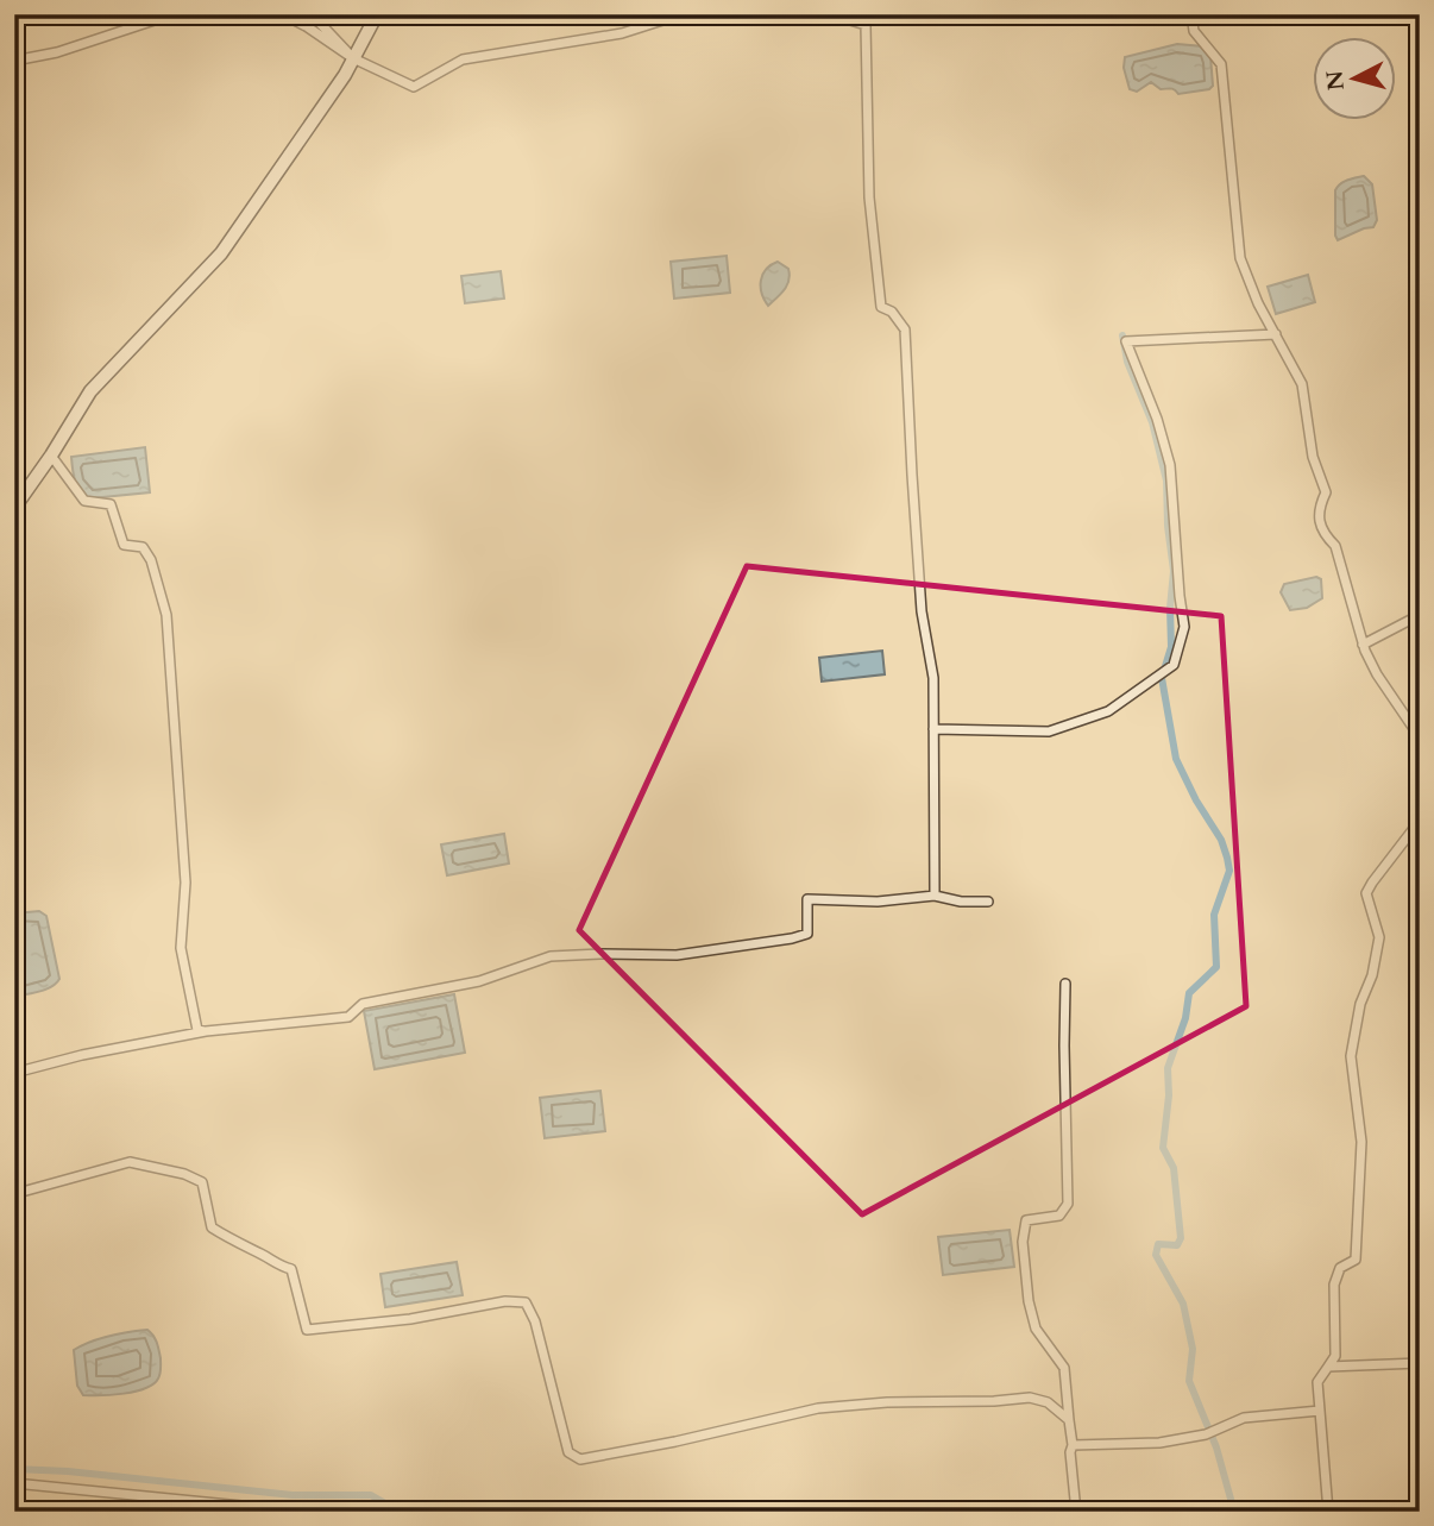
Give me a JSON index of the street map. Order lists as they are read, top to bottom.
{
  "north": "left"
}
